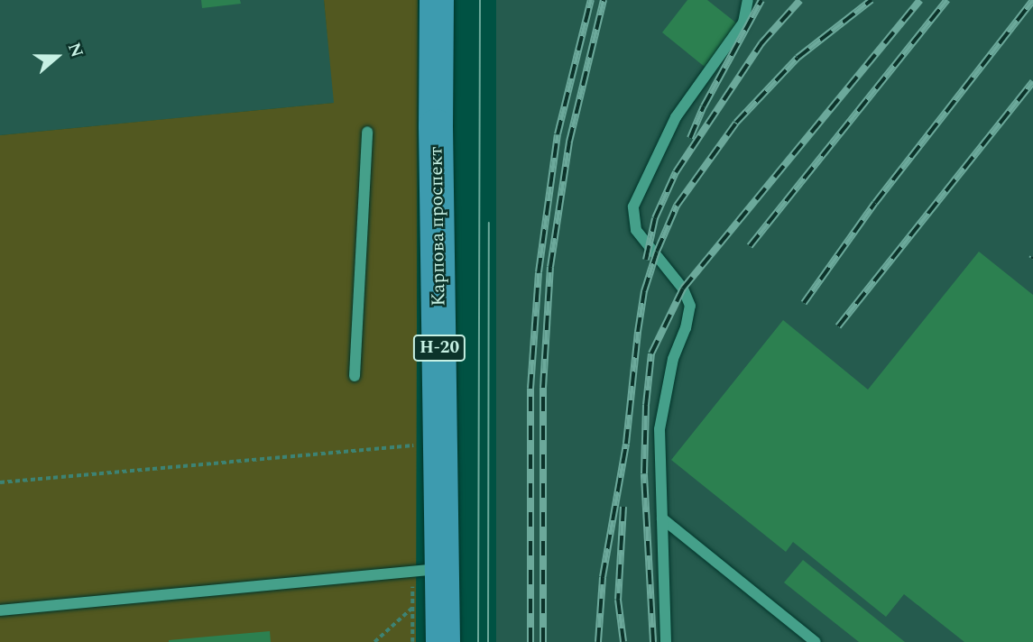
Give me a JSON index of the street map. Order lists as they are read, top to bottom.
{
  "streets": {
    "main road": ["Карпова проспект", "Н-20"]
  },
  "north": "right"
}
